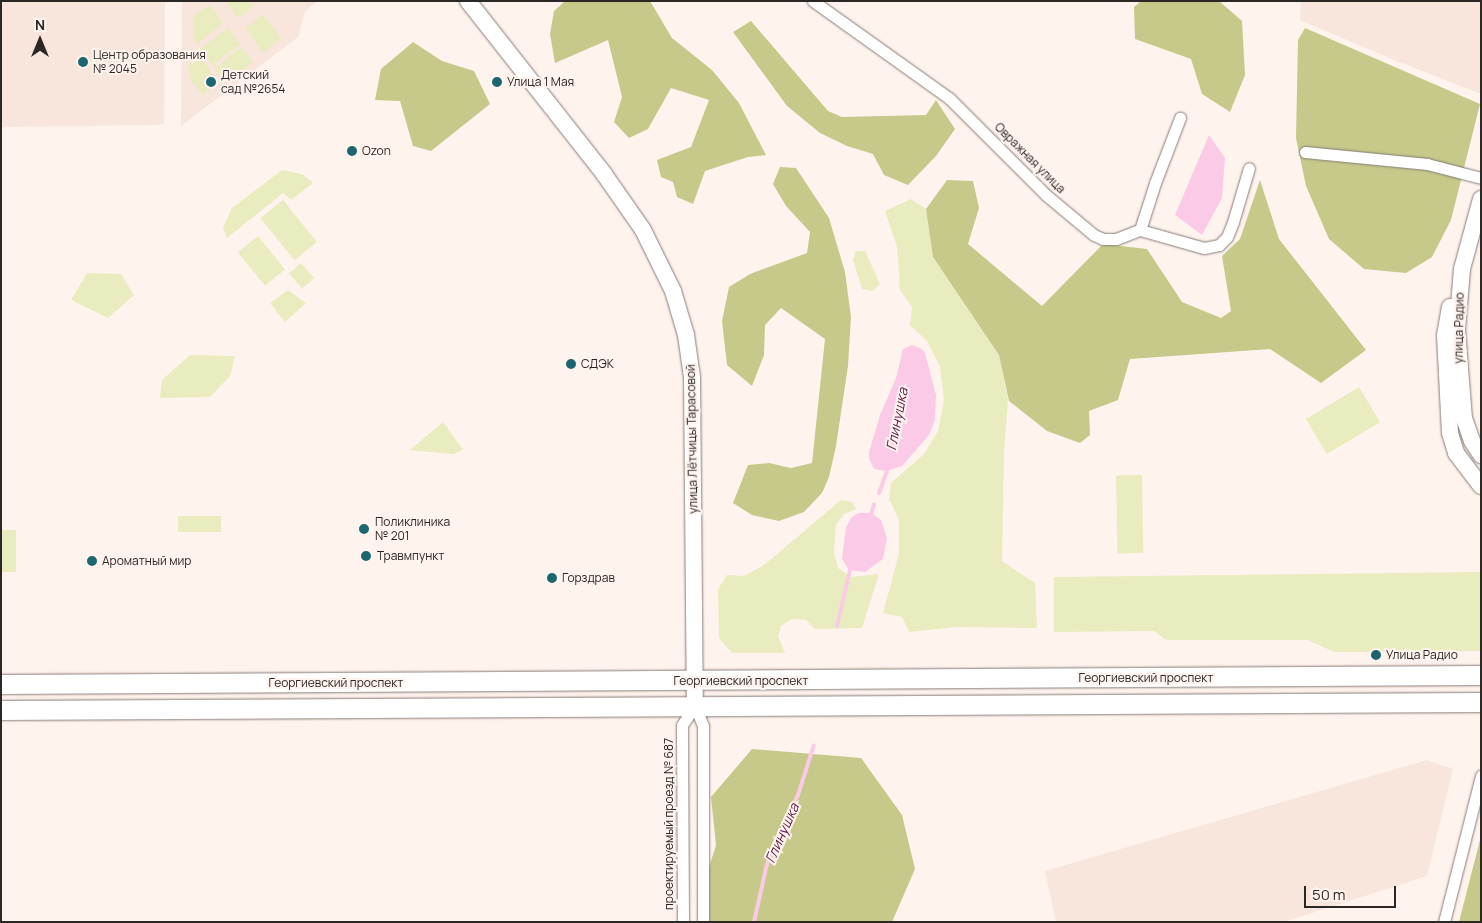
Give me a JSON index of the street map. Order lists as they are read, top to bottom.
{
  "streets": {
    "main road": ["улица Радио", "улица Лётчицы Тарасовой", "Георгиевский проспект"],
    "street": ["Овражная улица", "проектируемый проезд № 687"]
  },
  "crossings": [
    ["улица Лётчицы Тарасовой", "Георгиевский проспект"],
    ["улица Лётчицы Тарасовой", "проектируемый проезд № 687"],
    ["Георгиевский проспект", "проектируемый проезд № 687"]
  ],
  "water": ["Глинушка"],
  "places": [
    "Центр образования № 2045",
    "Детский сад №2654",
    "Улица 1 Мая",
    "Ozon",
    "СДЭК",
    "Поликлиника № 201",
    "Травмпункт",
    "Ароматный мир",
    "Горздрав",
    "Улица Радио"
  ],
  "scale_bar": "50 m",
  "north": "top"
}
